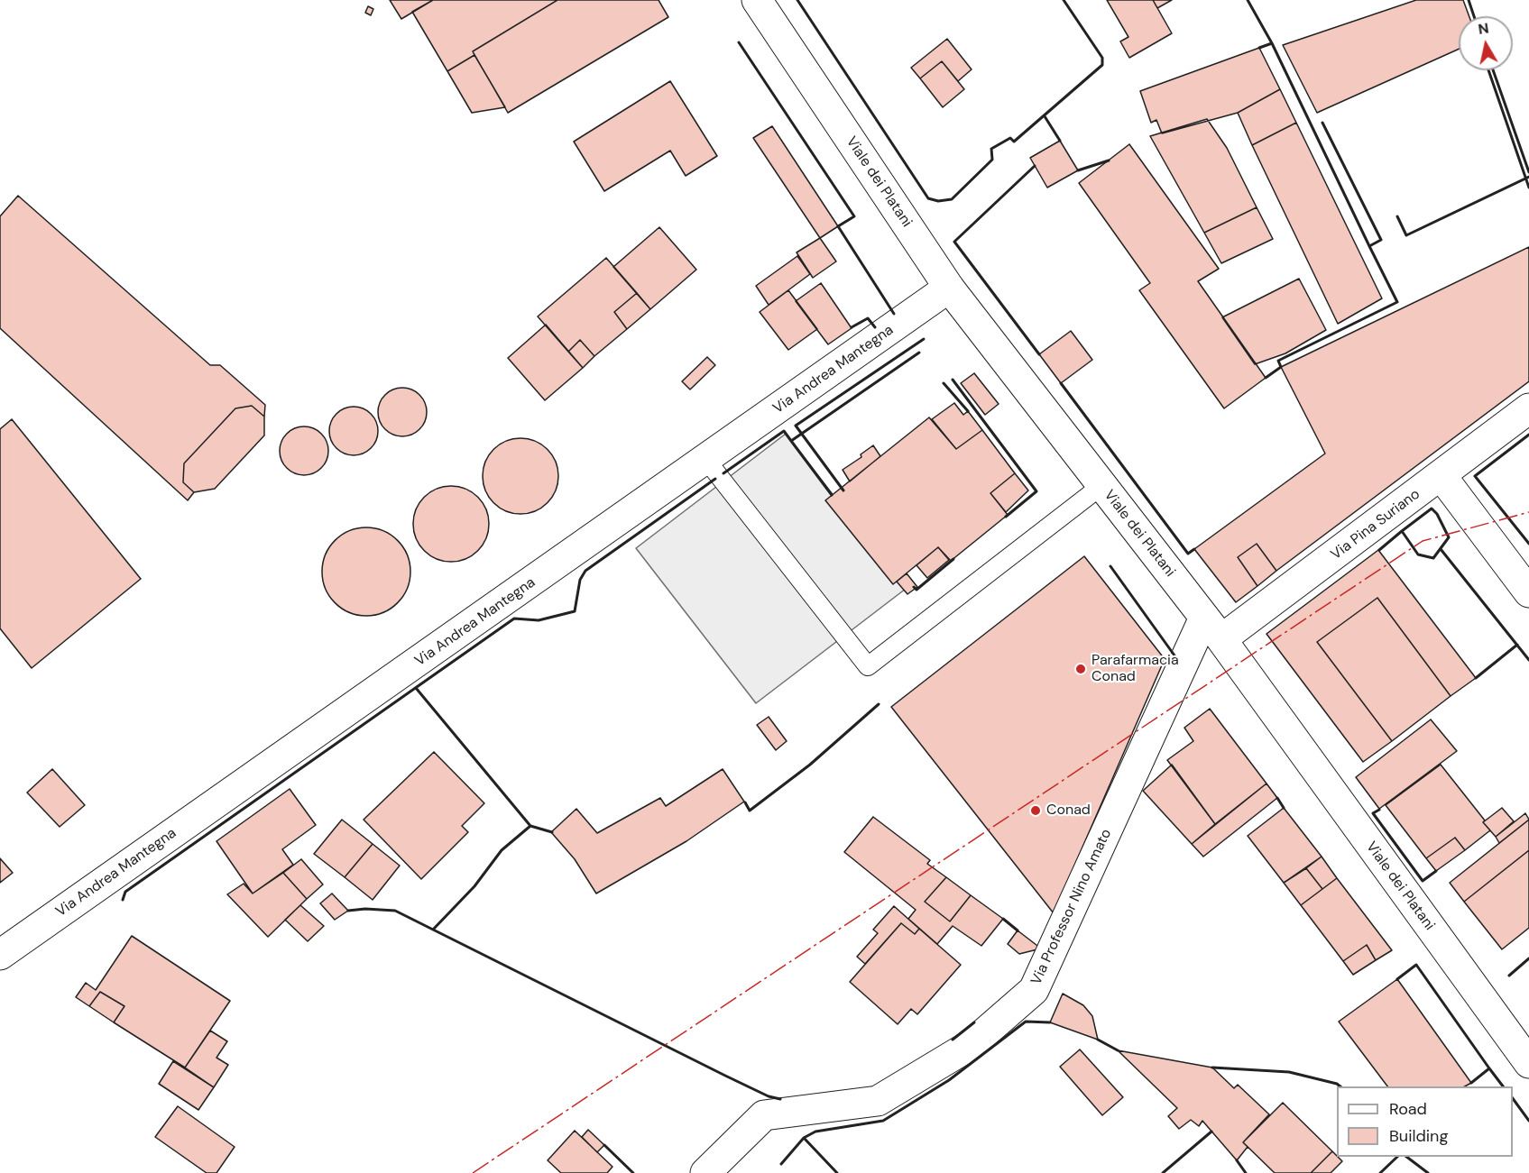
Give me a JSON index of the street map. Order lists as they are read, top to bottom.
{
  "streets": {
    "street": [
      "Viale dei Platani",
      "Via Andrea Mantegna",
      "Via Pina Suriano",
      "Via Professor Nino Amato"
    ]
  },
  "crossings": [
    ["Viale dei Platani", "Via Andrea Mantegna"],
    ["Viale dei Platani", "Via Pina Suriano"],
    ["Viale dei Platani", "Via Professor Nino Amato"],
    ["Via Pina Suriano", "Via Professor Nino Amato"]
  ],
  "places": ["Parafarmacia Conad", "Conad"],
  "legend": ["Road", "Building"],
  "north": "top"
}
